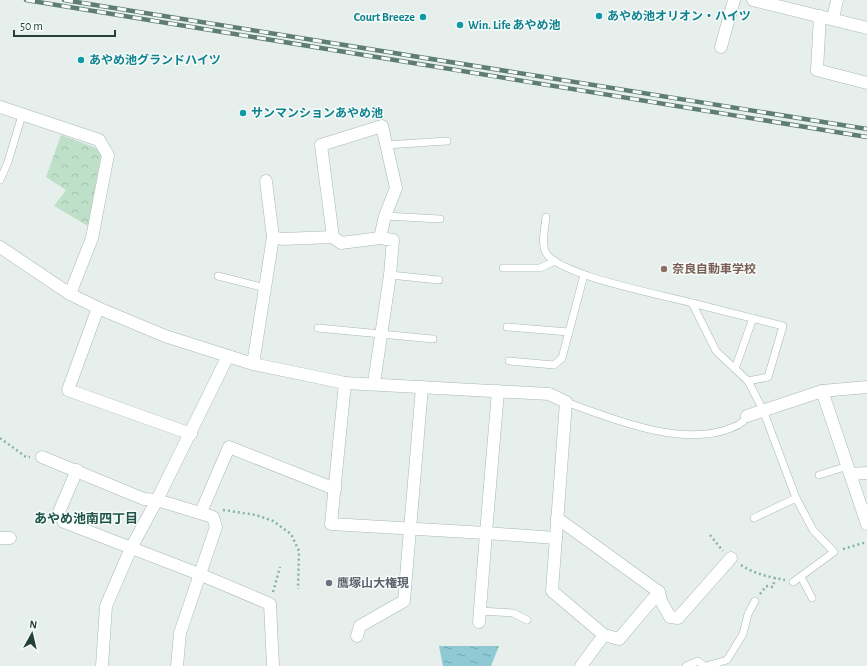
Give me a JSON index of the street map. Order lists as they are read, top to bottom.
{
  "districts": ["あやめ池南四丁目"],
  "places": [
    "あやめ池オリオン・ハイツ",
    "Court Breeze",
    "Win. Life あやめ池",
    "あやめ池グランドハイツ",
    "サンマンションあやめ池",
    "奈良自動車学校",
    "鷹塚山大権現"
  ],
  "scale_bar": "50 m",
  "north": "top"
}
